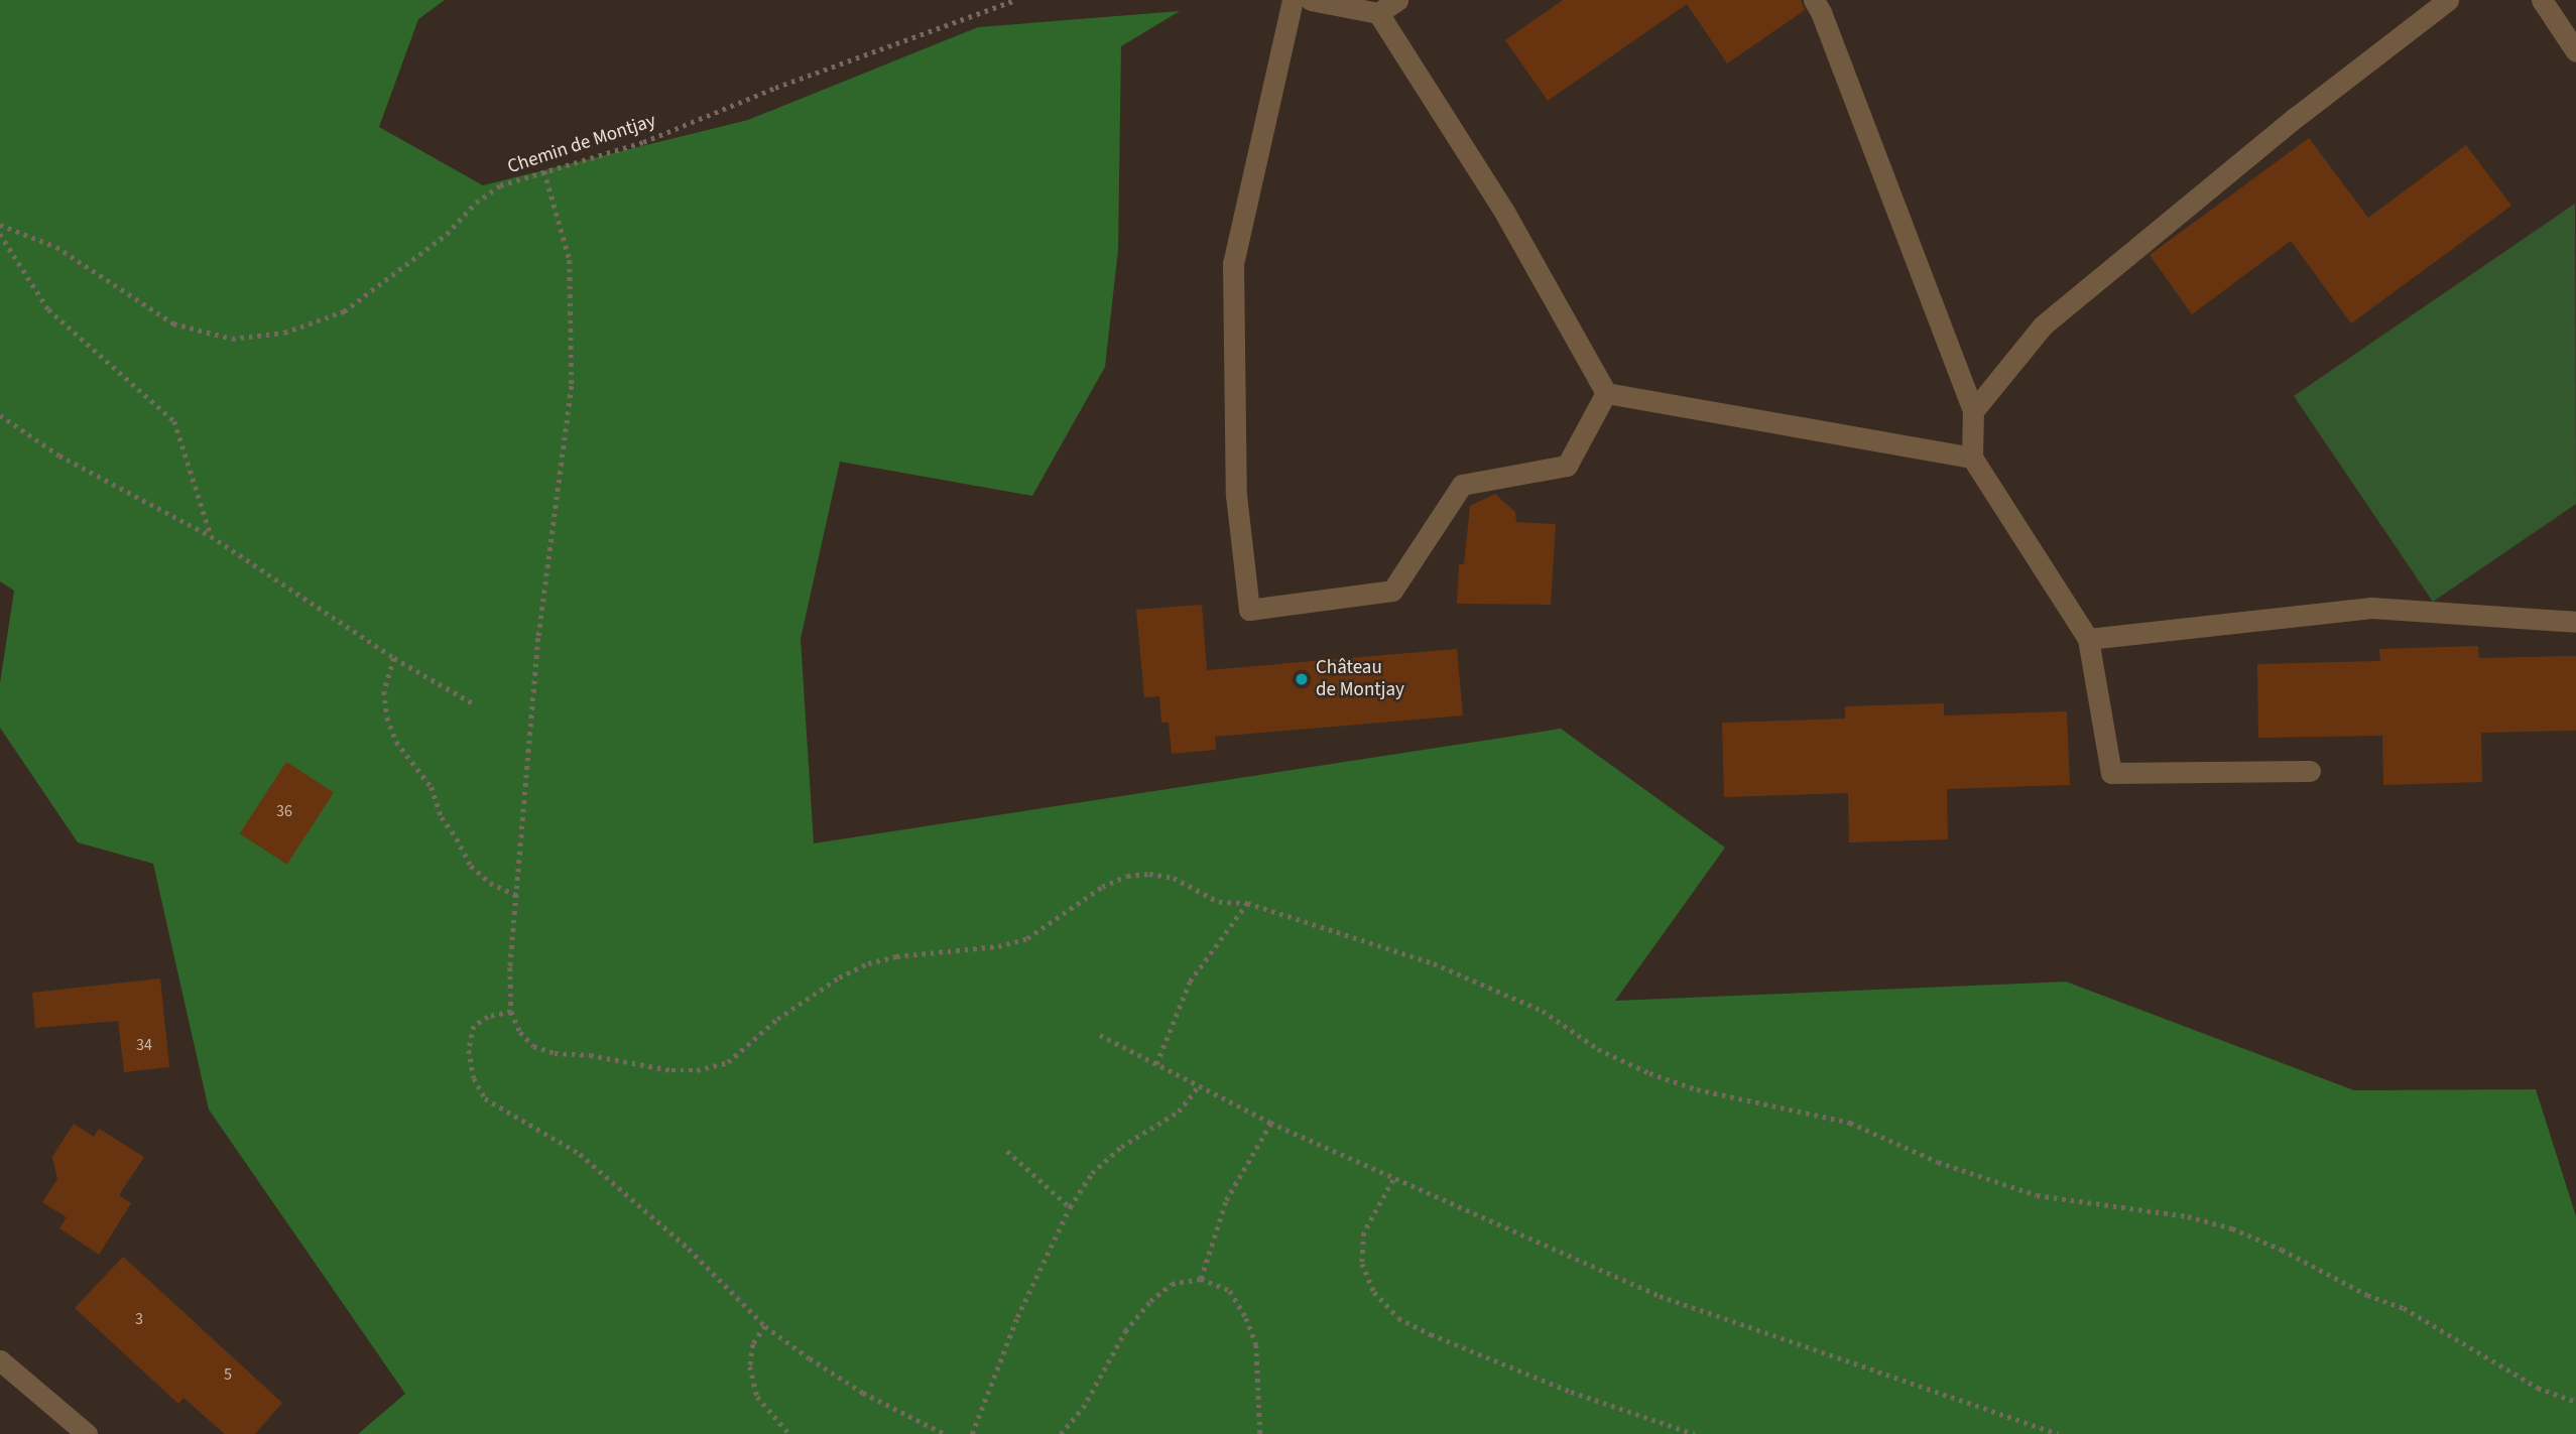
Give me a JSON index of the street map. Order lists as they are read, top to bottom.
{
  "streets": {
    "path": ["Chemin de Montjay"]
  },
  "places": ["Château de Montjay"],
  "house_numbers": [
    "36",
    "34",
    "3",
    "5"
  ]
}
